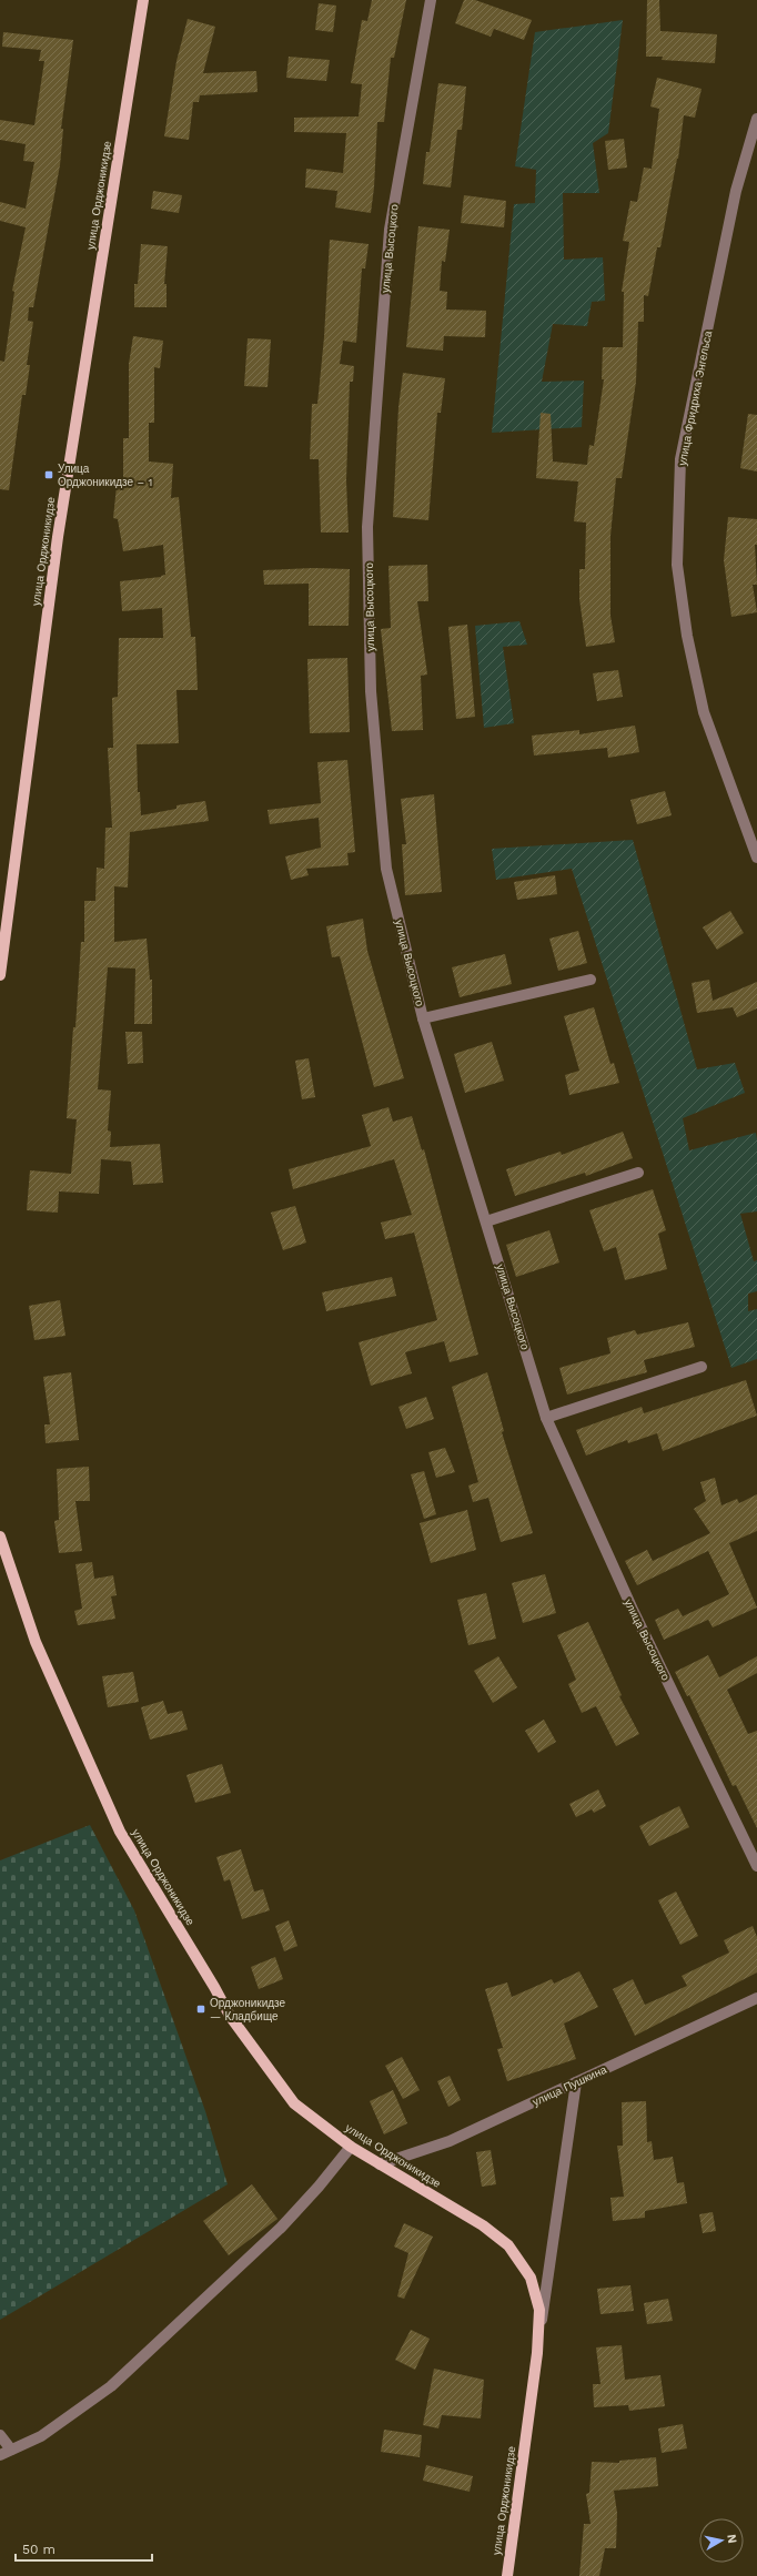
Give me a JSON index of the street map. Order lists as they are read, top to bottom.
{
  "streets": {
    "main road": ["улица Орджоникидзе"],
    "street": ["улица Высоцкого", "улица Фридриха Энгельса", "улица Пушкина"]
  },
  "crossings": [
    ["улица Орджоникидзе", "улица Пушкина"]
  ],
  "places": {
    "transit": ["Улица Орджоникидзе – 1", "Орджоникидзе — Кладбище"]
  },
  "scale_bar": "50 m",
  "north": "right"
}
